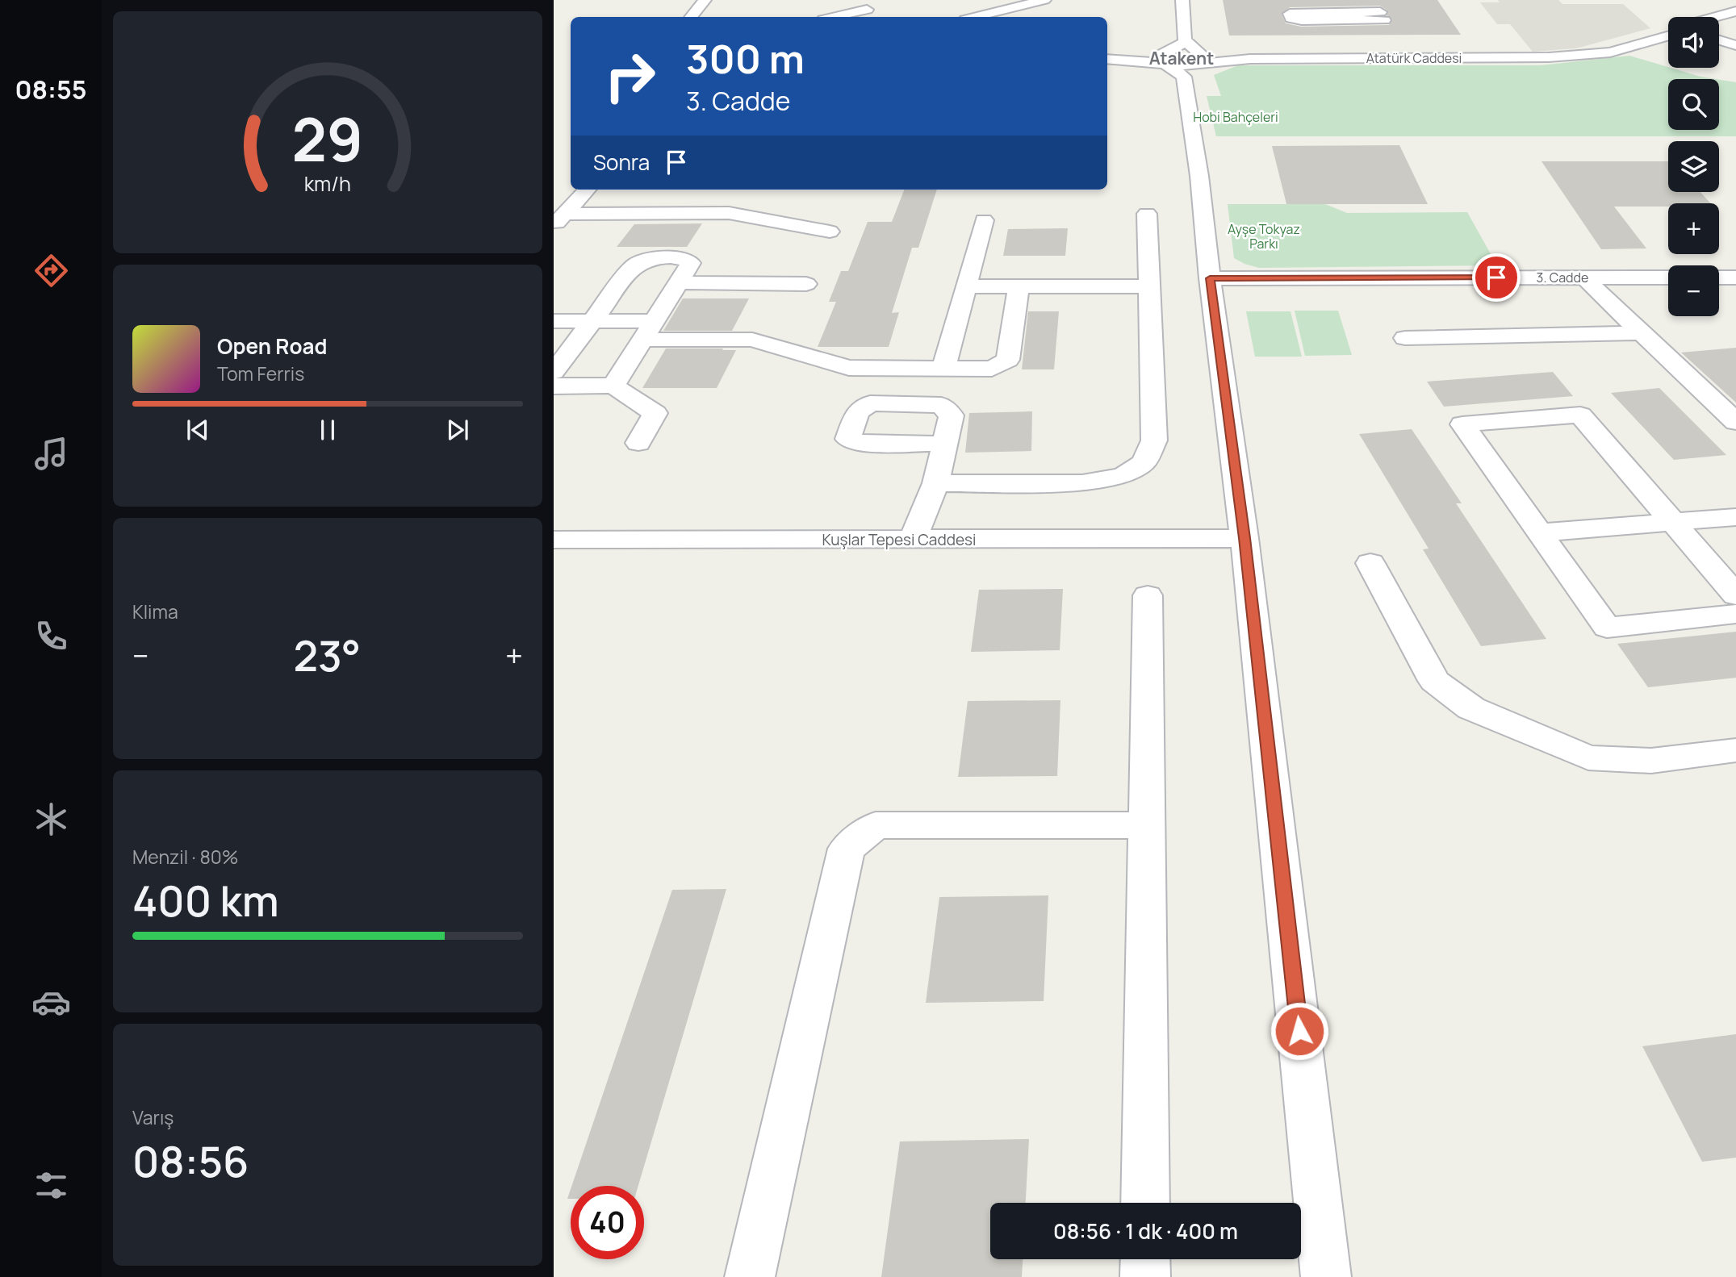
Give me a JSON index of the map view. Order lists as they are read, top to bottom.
{
  "streets": {
    "street": ["Atatürk Caddesi", "3. Cadde", "Kuşlar Tepesi Caddesi"]
  },
  "districts": ["Atakent"],
  "parks": ["Hobi Bahçeleri", "Ayşe Tokyaz Parkı"],
  "page": {
    "tabs": "08:55",
    "map_buttons": ["+", "−"],
    "turn": ["300 m", "3. Cadde"],
    "then": "Sonra",
    "song": ["Open Road", "Tom Ferris"],
    "tile": [
      "Klima",
      ["Menzil · 80%", "400 km"],
      ["Varış", "08:56"]
    ],
    "heat": ["−", "23°", "+"],
    "limit": "40",
    "trip": "08:56 · 1 dk · 400 m",
    "gauge": ["29", "km/h"]
  }
}
